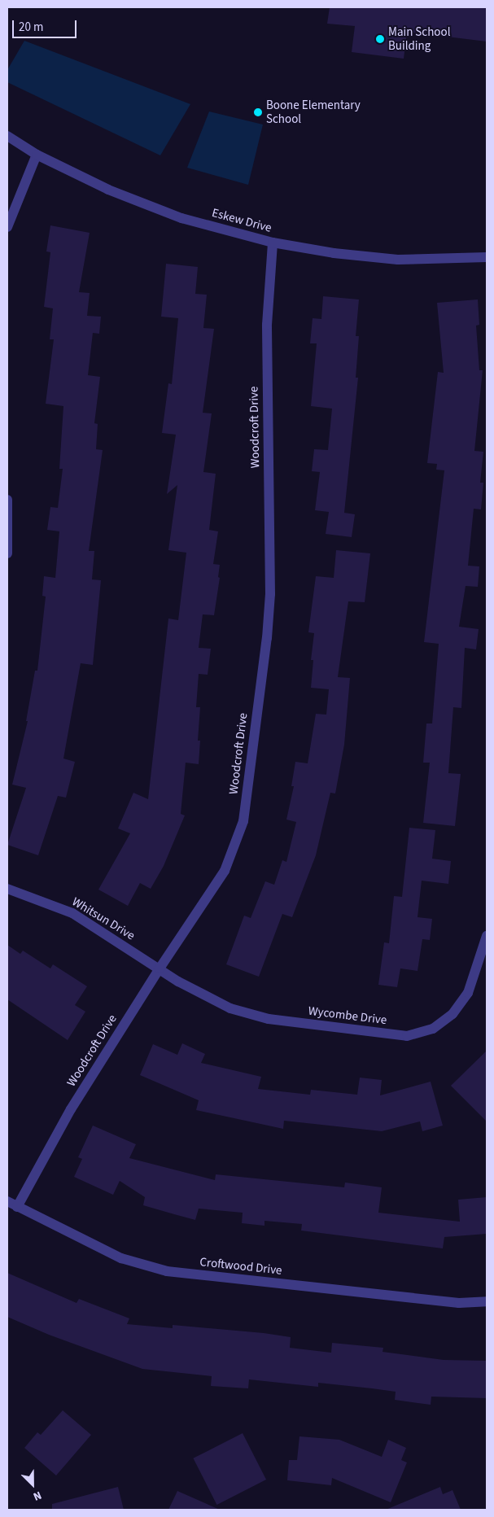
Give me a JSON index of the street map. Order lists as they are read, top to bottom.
{
  "streets": {
    "street": [
      "Eskew Drive",
      "Woodcroft Drive",
      "Whitsun Drive",
      "Wycombe Drive",
      "Croftwood Drive"
    ]
  },
  "crossings": [
    ["Eskew Drive", "Woodcroft Drive"],
    ["Woodcroft Drive", "Whitsun Drive"],
    ["Woodcroft Drive", "Wycombe Drive"],
    ["Woodcroft Drive", "Croftwood Drive"],
    ["Whitsun Drive", "Wycombe Drive"]
  ],
  "places": ["Main School Building", "Boone Elementary School"],
  "scale_bar": "20 m",
  "north": "bottom right"
}
